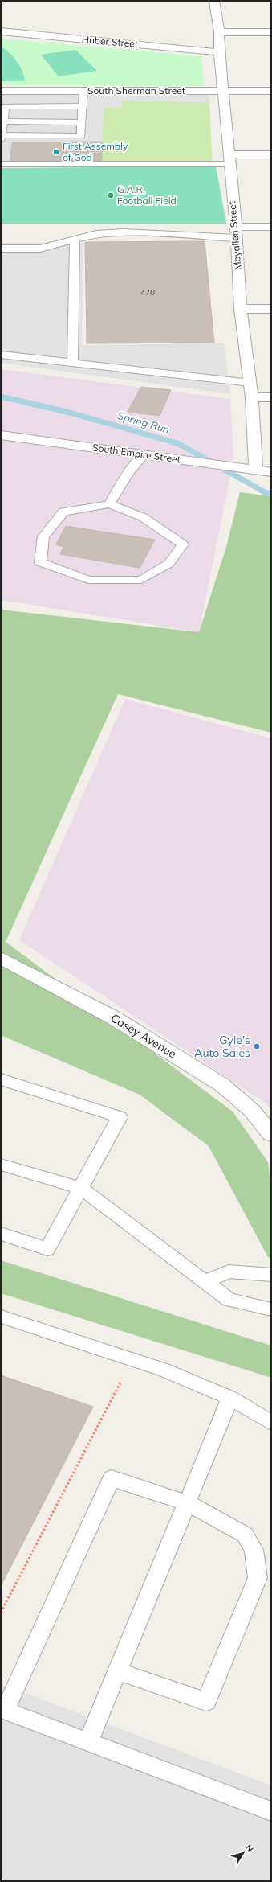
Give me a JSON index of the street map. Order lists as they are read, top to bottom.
{
  "streets": {
    "street": [
      "Huber Street",
      "South Sherman Street",
      "Moyallen Street",
      "South Empire Street",
      "Casey Avenue"
    ]
  },
  "crossings": [
    ["Huber Street", "Moyallen Street"],
    ["South Sherman Street", "Moyallen Street"],
    ["Moyallen Street", "South Empire Street"]
  ],
  "water": ["Spring Run"],
  "places": ["First Assembly of God", "G.A.R. Football Field", "Gyle's Auto Sales"],
  "house_numbers": ["470"],
  "north": "top right"
}
